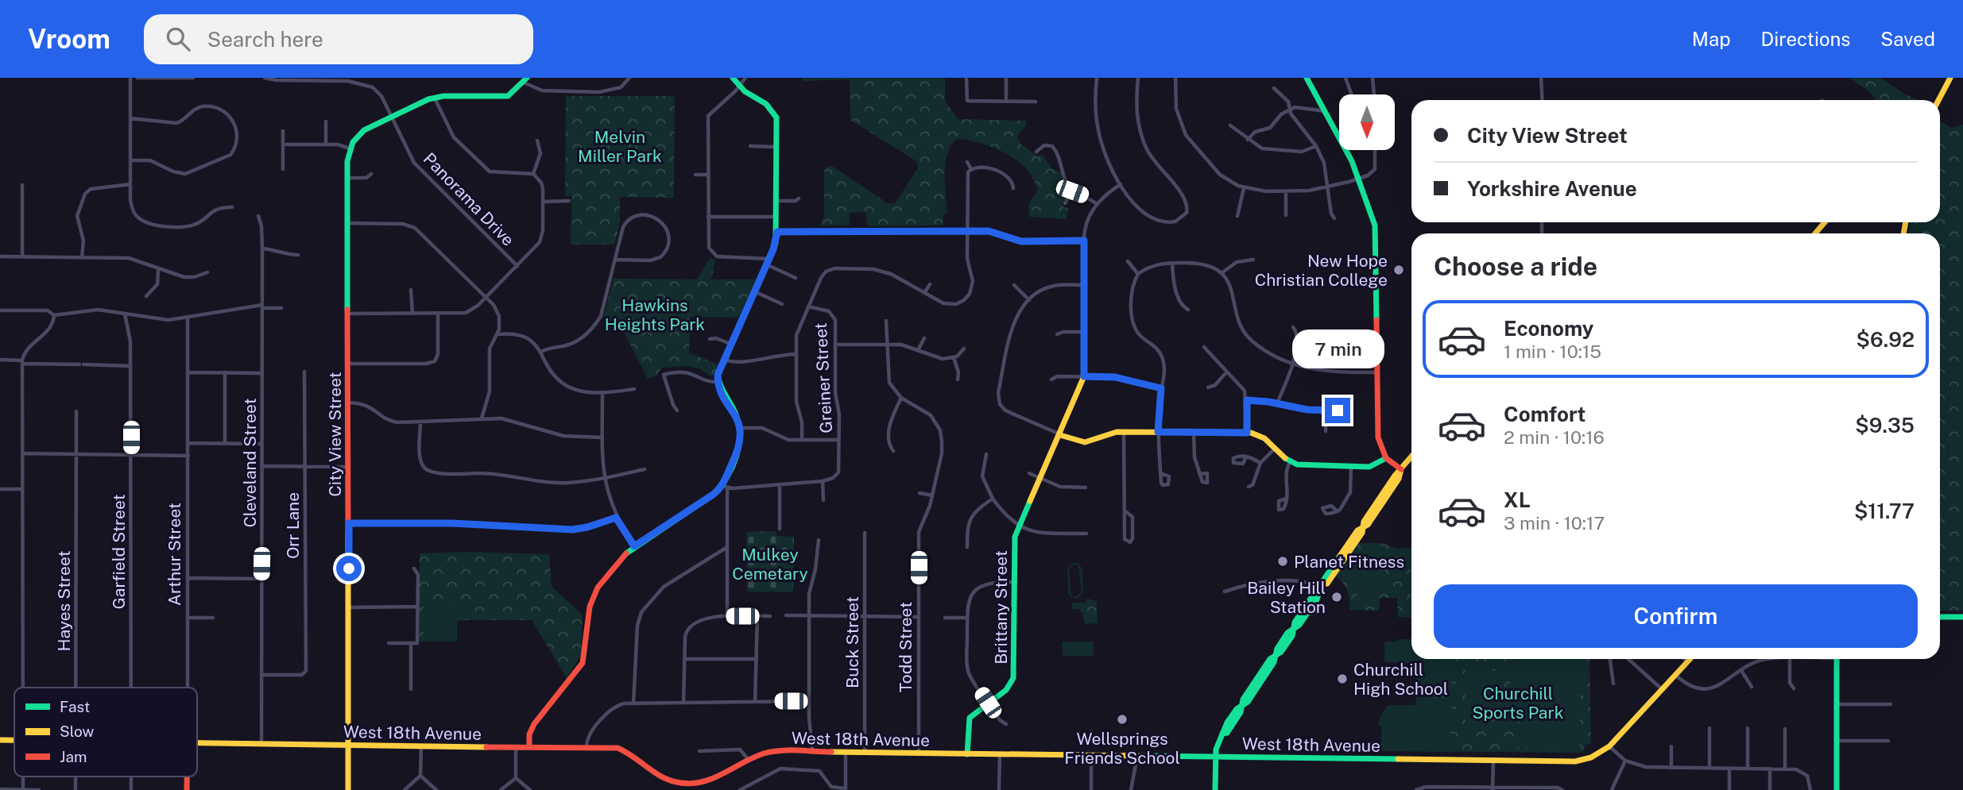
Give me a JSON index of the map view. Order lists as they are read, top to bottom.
{
  "streets": {
    "street": [
      "Panorama Drive",
      "Greiner Street",
      "City View Street",
      "Cleveland Street",
      "Orr Lane",
      "Garfield Street",
      "Arthur Street",
      "Hayes Street",
      "Brittany Street",
      "Buck Street",
      "Todd Street",
      "West 18th Avenue"
    ]
  },
  "crossings": [
    ["City View Street", "West 18th Avenue"],
    ["Cleveland Street", "Orr Lane"],
    ["Cleveland Street", "West 18th Avenue"],
    ["Brittany Street", "West 18th Avenue"],
    ["Buck Street", "West 18th Avenue"],
    ["Todd Street", "West 18th Avenue"]
  ],
  "parks": [
    "Melvin Miller Park",
    "Hawkins Heights Park",
    "Mulkey Cemetary",
    "Churchill Sports Park"
  ],
  "places": [
    "New Hope Christian College",
    "Planet Fitness",
    "Bailey Hill Station",
    "Churchill High School",
    "Wellsprings Friends School"
  ],
  "legend": ["Fast", "Slow", "Jam"],
  "north": "bottom",
  "page": {
    "header": "Vroom",
    "search": "Search here",
    "nav": ["Map", "Directions", "Saved"],
    "banner": ["City View Street", "Yorkshire Avenue"],
    "heading": "Choose a ride",
    "list": [
      {
        "name": "Economy",
        "note": "1 min · 10:15",
        "value": "$6.92"
      },
      {
        "name": "Comfort",
        "note": "2 min · 10:16",
        "value": "$9.35"
      },
      {
        "name": "XL",
        "note": "3 min · 10:17",
        "value": "$11.77"
      }
    ],
    "bubble": "7 min",
    "buttons": "Confirm"
  }
}
